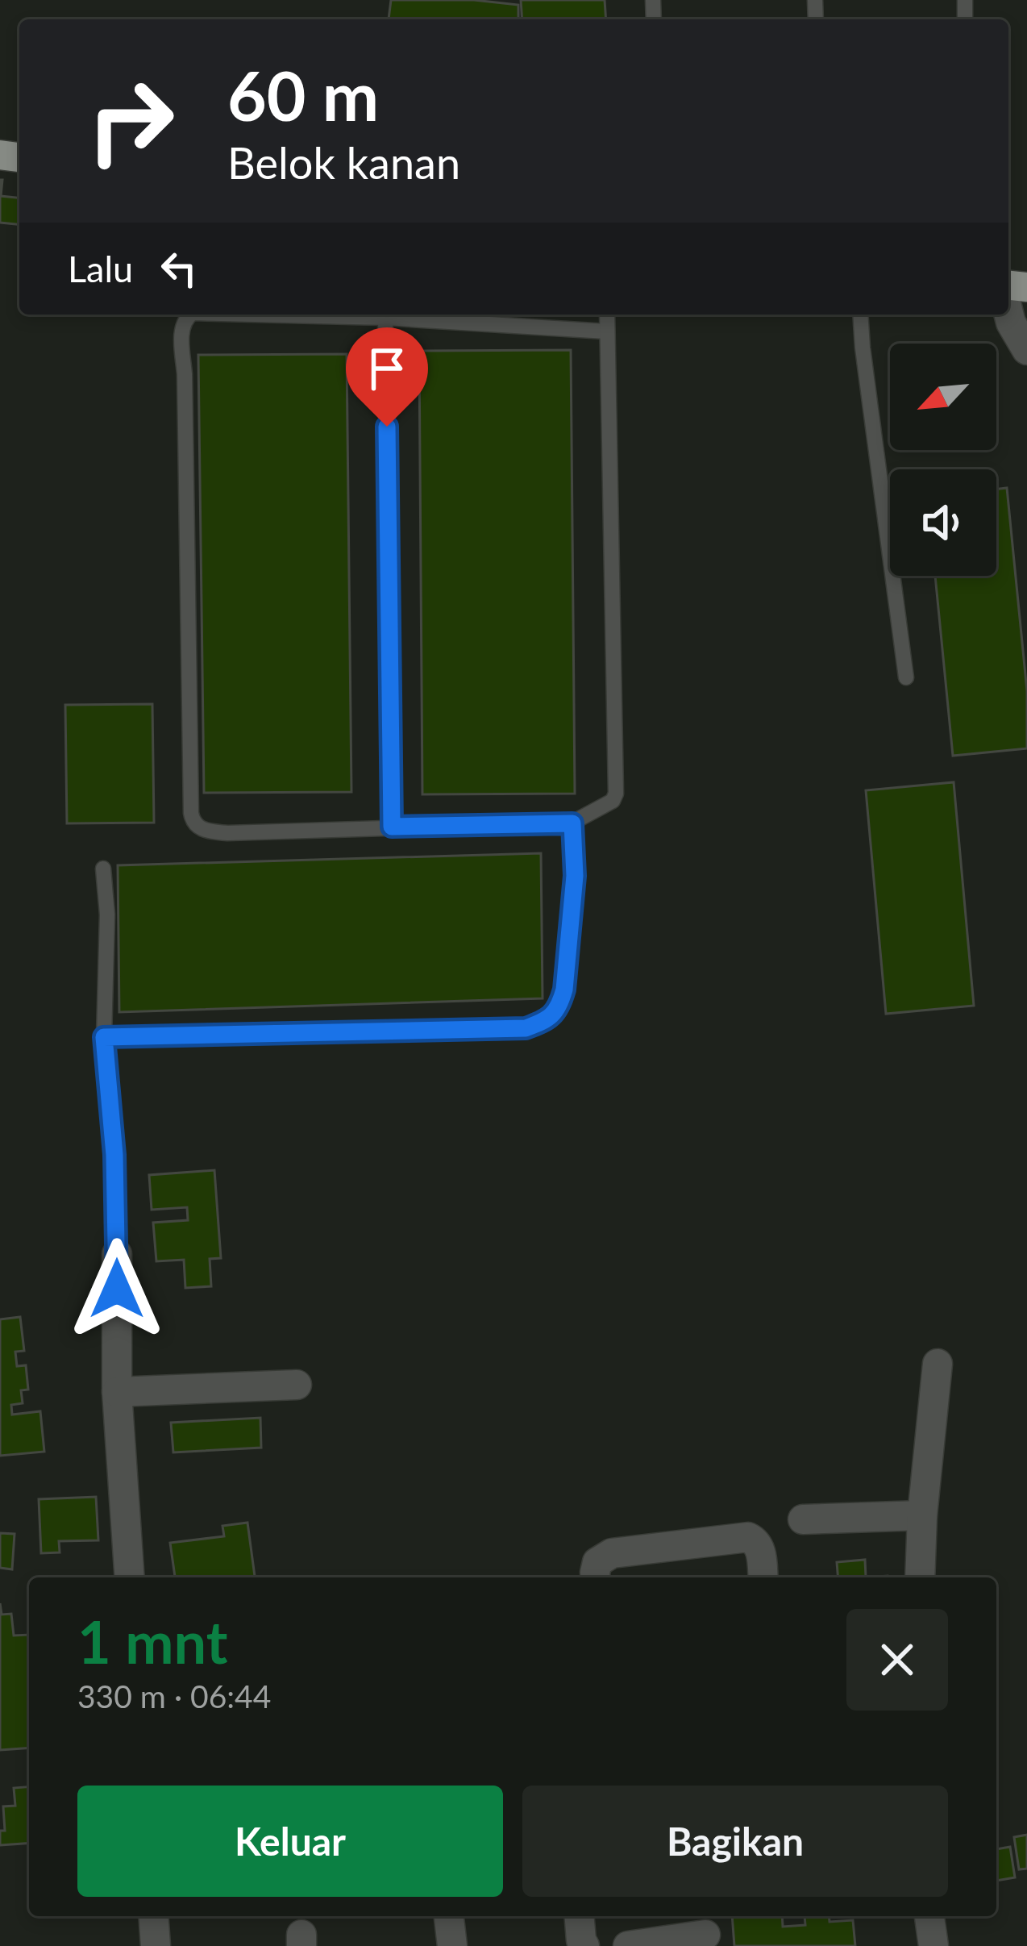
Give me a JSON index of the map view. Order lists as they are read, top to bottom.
{
  "north": "bottom left",
  "page": {
    "turn": ["60 m", "Belok kanan"],
    "then": "Lalu",
    "heading": ["1 mnt", "330 m · 06:44"],
    "buttons": ["Keluar", "Bagikan"]
  }
}
